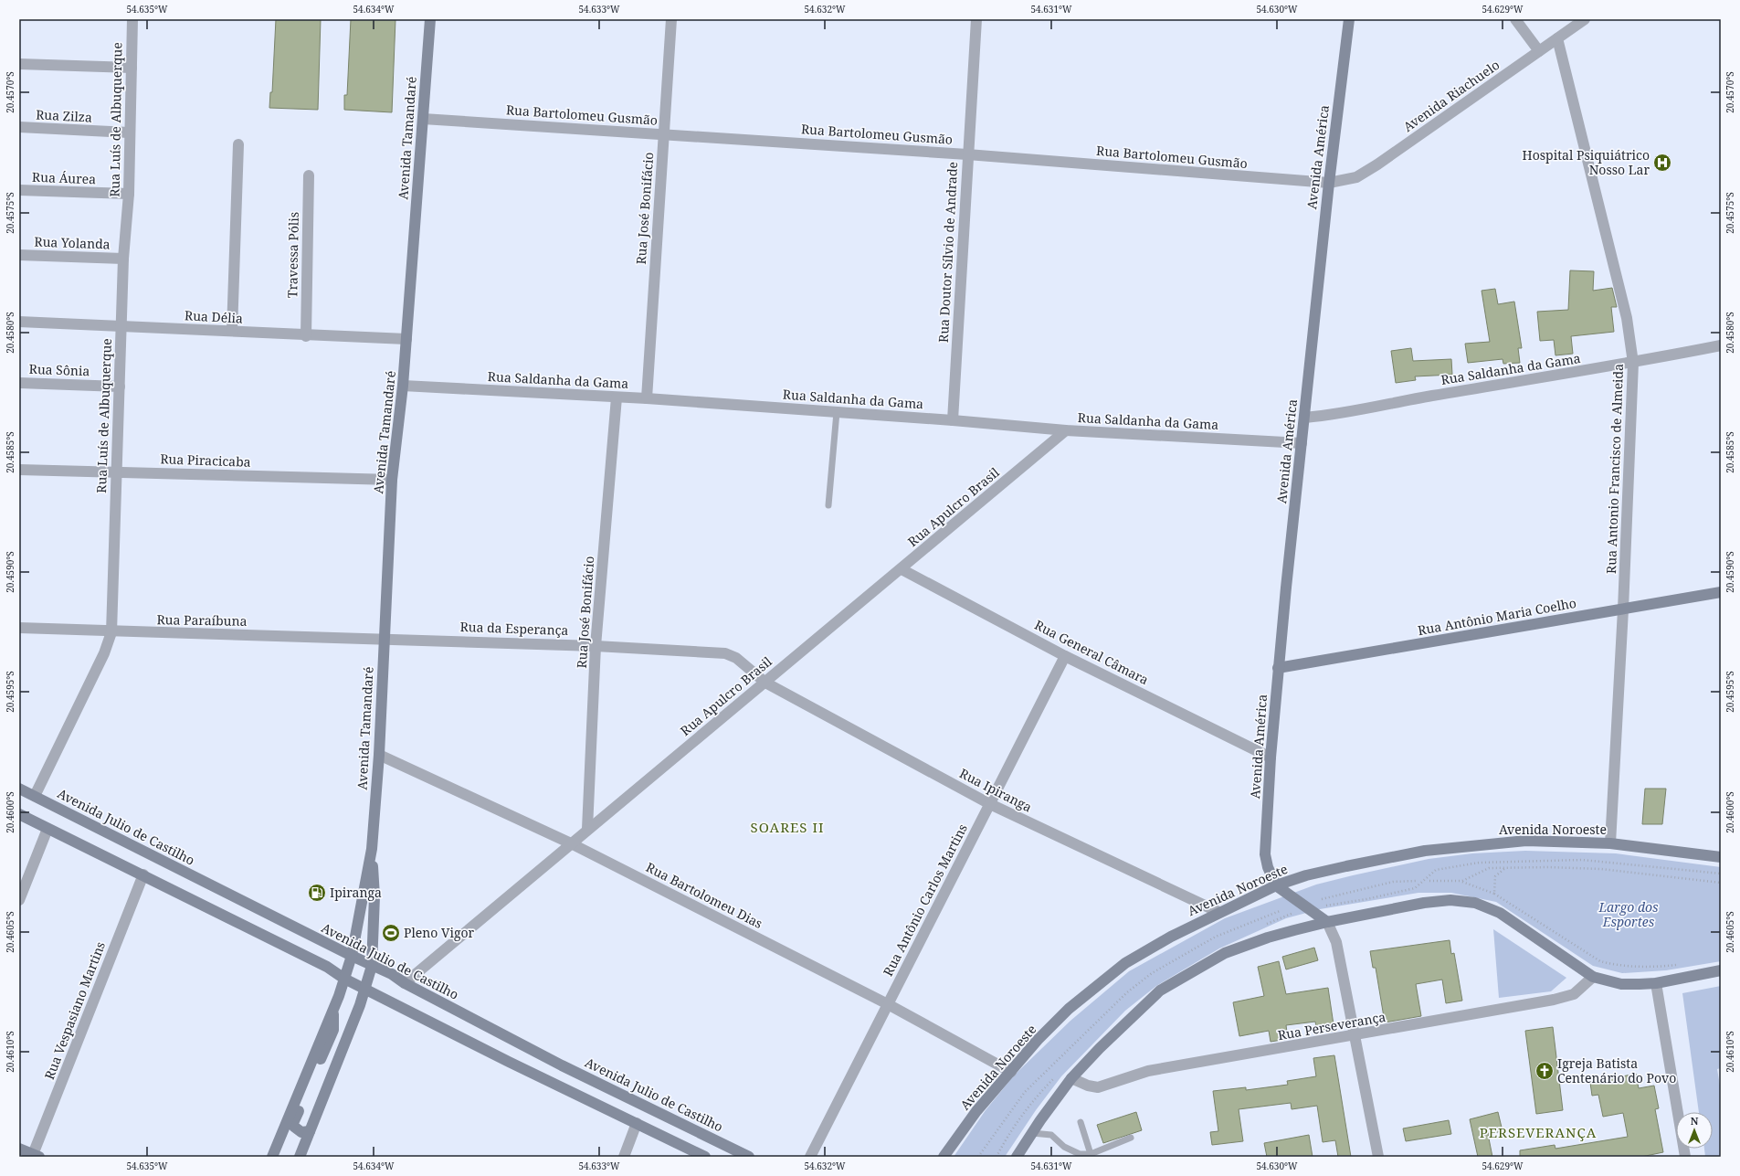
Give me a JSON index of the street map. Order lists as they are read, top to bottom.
{
  "streets": {
    "main road": [
      "Avenida Tamandaré",
      "Avenida América",
      "Rua Antônio Maria Coelho",
      "Avenida Julio de Castilho",
      "Avenida Noroeste"
    ],
    "street": [
      "Avenida Riachuelo",
      "Rua Bartolomeu Gusmão",
      "Rua Zilza",
      "Rua Luís de Albuquerque",
      "Rua Áurea",
      "Rua José Bonifácio",
      "Rua Yolanda",
      "Rua Doutor Sílvio de Andrade",
      "Travessa Pólis",
      "Rua Délia",
      "Rua Saldanha da Gama",
      "Rua Sônia",
      "Rua Piracicaba",
      "Rua Antonio Francisco de Almeida",
      "Rua Apulcro Brasil",
      "Rua Paraíbuna",
      "Rua da Esperança",
      "Rua General Câmara",
      "Rua Ipiranga",
      "Rua Bartolomeu Dias",
      "Rua Antônio Carlos Martins",
      "Rua Vespasiano Martins",
      "Rua Perseverança"
    ]
  },
  "crossings": [
    ["Avenida Riachuelo", "Rua Bartolomeu Gusmão"],
    ["Avenida Riachuelo", "Avenida América"],
    ["Avenida Riachuelo", "Rua Antonio Francisco de Almeida"],
    ["Rua Bartolomeu Gusmão", "Avenida Tamandaré"],
    ["Rua Bartolomeu Gusmão", "Avenida América"],
    ["Rua Bartolomeu Gusmão", "Rua José Bonifácio"],
    ["Rua Bartolomeu Gusmão", "Rua Doutor Sílvio de Andrade"],
    ["Rua Zilza", "Rua Luís de Albuquerque"],
    ["Rua Luís de Albuquerque", "Rua Áurea"],
    ["Rua Luís de Albuquerque", "Rua Yolanda"],
    ["Rua Luís de Albuquerque", "Rua Délia"],
    ["Rua Luís de Albuquerque", "Rua Sônia"],
    ["Rua Luís de Albuquerque", "Rua Piracicaba"],
    ["Rua Luís de Albuquerque", "Rua Paraíbuna"],
    ["Rua Luís de Albuquerque", "Avenida Julio de Castilho"],
    ["Avenida Tamandaré", "Rua Délia"],
    ["Avenida Tamandaré", "Rua Saldanha da Gama"],
    ["Avenida Tamandaré", "Rua Piracicaba"],
    ["Avenida Tamandaré", "Rua Paraíbuna"],
    ["Avenida Tamandaré", "Rua da Esperança"],
    ["Avenida Tamandaré", "Avenida Julio de Castilho"],
    ["Avenida Tamandaré", "Rua Bartolomeu Dias"],
    ["Avenida América", "Rua Saldanha da Gama"],
    ["Avenida América", "Rua Antônio Maria Coelho"],
    ["Avenida América", "Rua General Câmara"],
    ["Avenida América", "Avenida Noroeste"],
    ["Rua José Bonifácio", "Rua Saldanha da Gama"],
    ["Rua José Bonifácio", "Rua Apulcro Brasil"],
    ["Rua José Bonifácio", "Rua da Esperança"],
    ["Rua Doutor Sílvio de Andrade", "Rua Saldanha da Gama"],
    ["Travessa Pólis", "Rua Délia"],
    ["Rua Saldanha da Gama", "Rua Antonio Francisco de Almeida"],
    ["Rua Saldanha da Gama", "Rua Apulcro Brasil"],
    ["Rua Antonio Francisco de Almeida", "Rua Antônio Maria Coelho"],
    ["Rua Antonio Francisco de Almeida", "Avenida Noroeste"],
    ["Rua Apulcro Brasil", "Rua da Esperança"],
    ["Rua Apulcro Brasil", "Rua General Câmara"],
    ["Rua Apulcro Brasil", "Rua Ipiranga"],
    ["Rua Apulcro Brasil", "Avenida Julio de Castilho"],
    ["Rua Apulcro Brasil", "Rua Bartolomeu Dias"],
    ["Rua Paraíbuna", "Rua da Esperança"],
    ["Rua da Esperança", "Rua Ipiranga"],
    ["Rua General Câmara", "Rua Antônio Carlos Martins"],
    ["Rua Ipiranga", "Avenida Noroeste"],
    ["Rua Ipiranga", "Rua Antônio Carlos Martins"],
    ["Avenida Noroeste", "Rua Bartolomeu Dias"],
    ["Rua Bartolomeu Dias", "Rua Antônio Carlos Martins"]
  ],
  "districts": ["SOARES II", "PERSEVERANÇA"],
  "parks": ["Largo dos Esportes"],
  "places": {
    "hospital": ["Hospital Psiquiátrico Nosso Lar"],
    "fuel station": ["Ipiranga"],
    "sports": ["Pleno Vigor"],
    "church": ["Igreja Batista Centenário do Povo"]
  },
  "north": "top",
  "coordinates": [
    "54.635°W",
    "54.634°W",
    "54.633°W",
    "54.632°W",
    "54.631°W",
    "54.630°W",
    "54.629°W",
    "20.4570°S",
    "20.4575°S",
    "20.4580°S",
    "20.4585°S",
    "20.4590°S",
    "20.4595°S",
    "20.4600°S",
    "20.4605°S",
    "20.4610°S"
  ]
}
